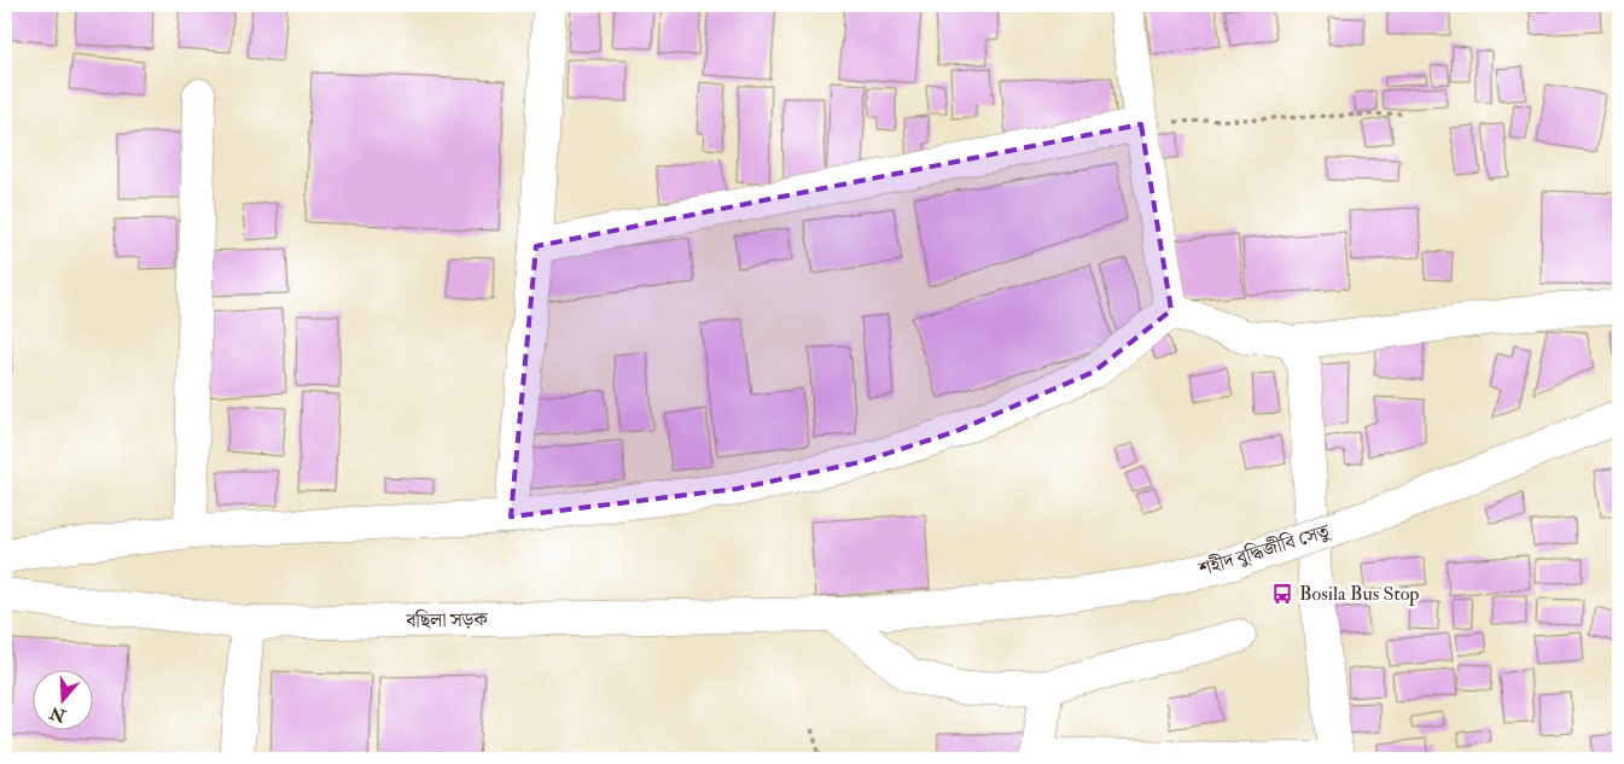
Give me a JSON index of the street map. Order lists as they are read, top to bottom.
{
  "streets": {
    "street": ["শহীদ বুদ্ধিজীবি সেতু", "বছিলা সড়ক"]
  },
  "crossings": [
    ["শহীদ বুদ্ধিজীবি সেতু", "বছিলা সড়ক"]
  ],
  "places": {
    "bus stop": ["Bosila Bus Stop"]
  },
  "north": "bottom"
}
